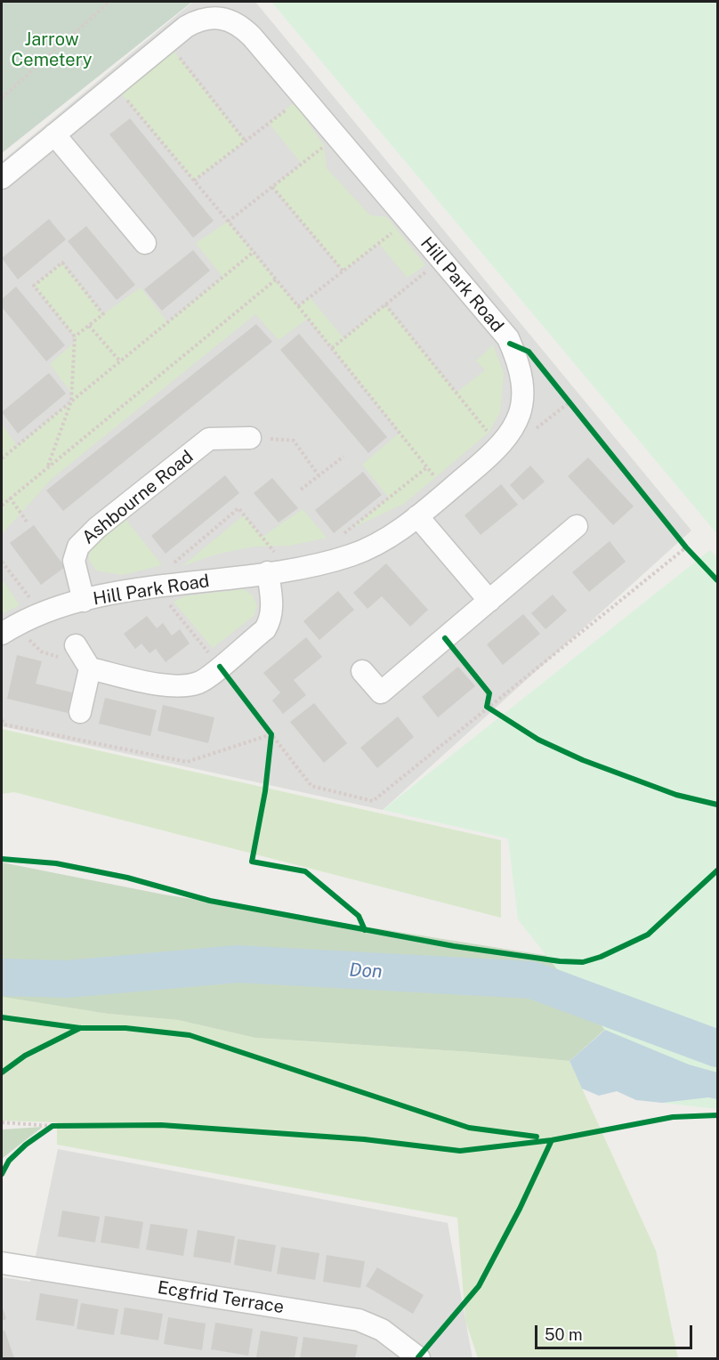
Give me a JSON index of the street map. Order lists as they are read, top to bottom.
{
  "streets": {
    "street": ["Hill Park Road", "Ashbourne Road", "Ecgfrid Terrace"]
  },
  "crossings": [
    ["Hill Park Road", "Ashbourne Road"]
  ],
  "water": ["Don"],
  "parks": ["Jarrow Cemetery"],
  "scale_bar": "50 m"
}
